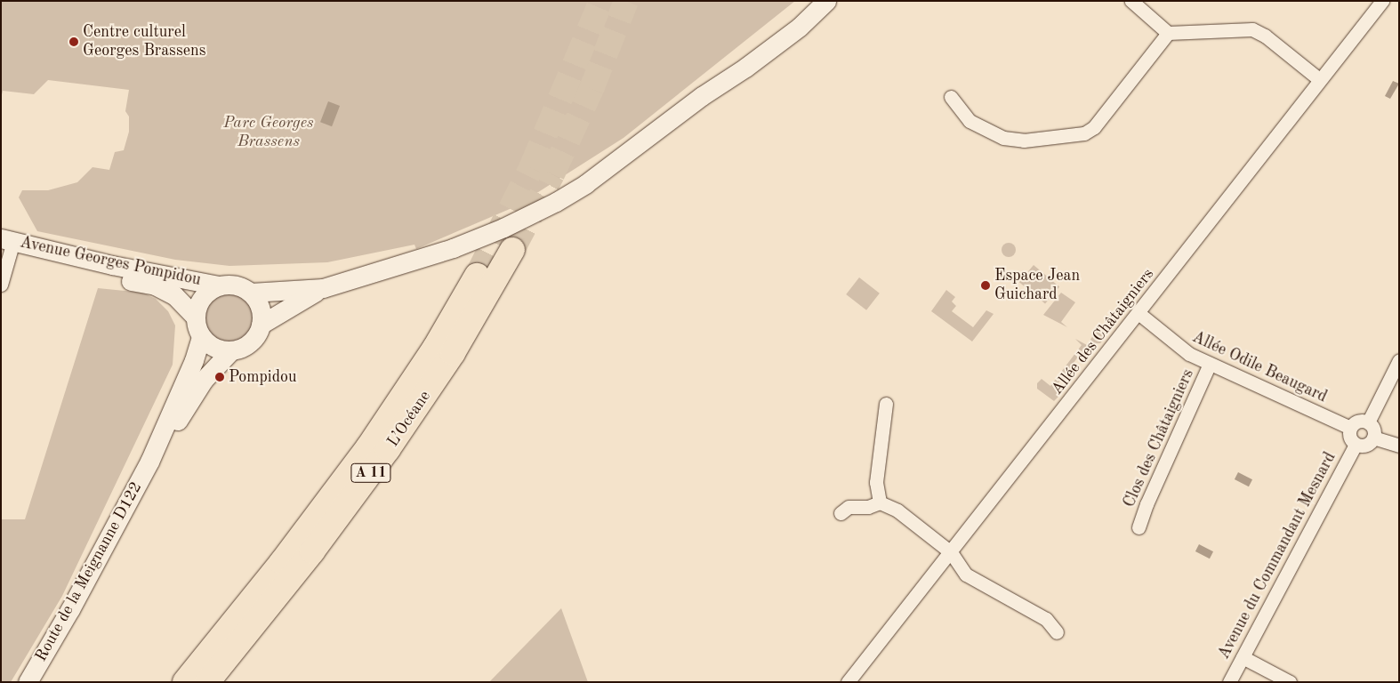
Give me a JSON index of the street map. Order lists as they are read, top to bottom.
{
  "streets": {
    "highway": ["L’Océane", "A 11"],
    "street": [
      "Avenue Georges Pompidou",
      "Allée des Châtaigniers",
      "Allée Odile Beaugard",
      "Clos des Châtaigniers",
      "Avenue du Commandant Mesnard",
      "Route de la Meignanne D122"
    ]
  },
  "crossings": [
    ["Allée des Châtaigniers", "Allée Odile Beaugard"],
    ["Allée Odile Beaugard", "Clos des Châtaigniers"],
    ["Allée Odile Beaugard", "Avenue du Commandant Mesnard"]
  ],
  "parks": ["Parc Georges Brassens"],
  "places": ["Centre culturel Georges Brassens", "Espace Jean Guichard", "Pompidou"]
}
